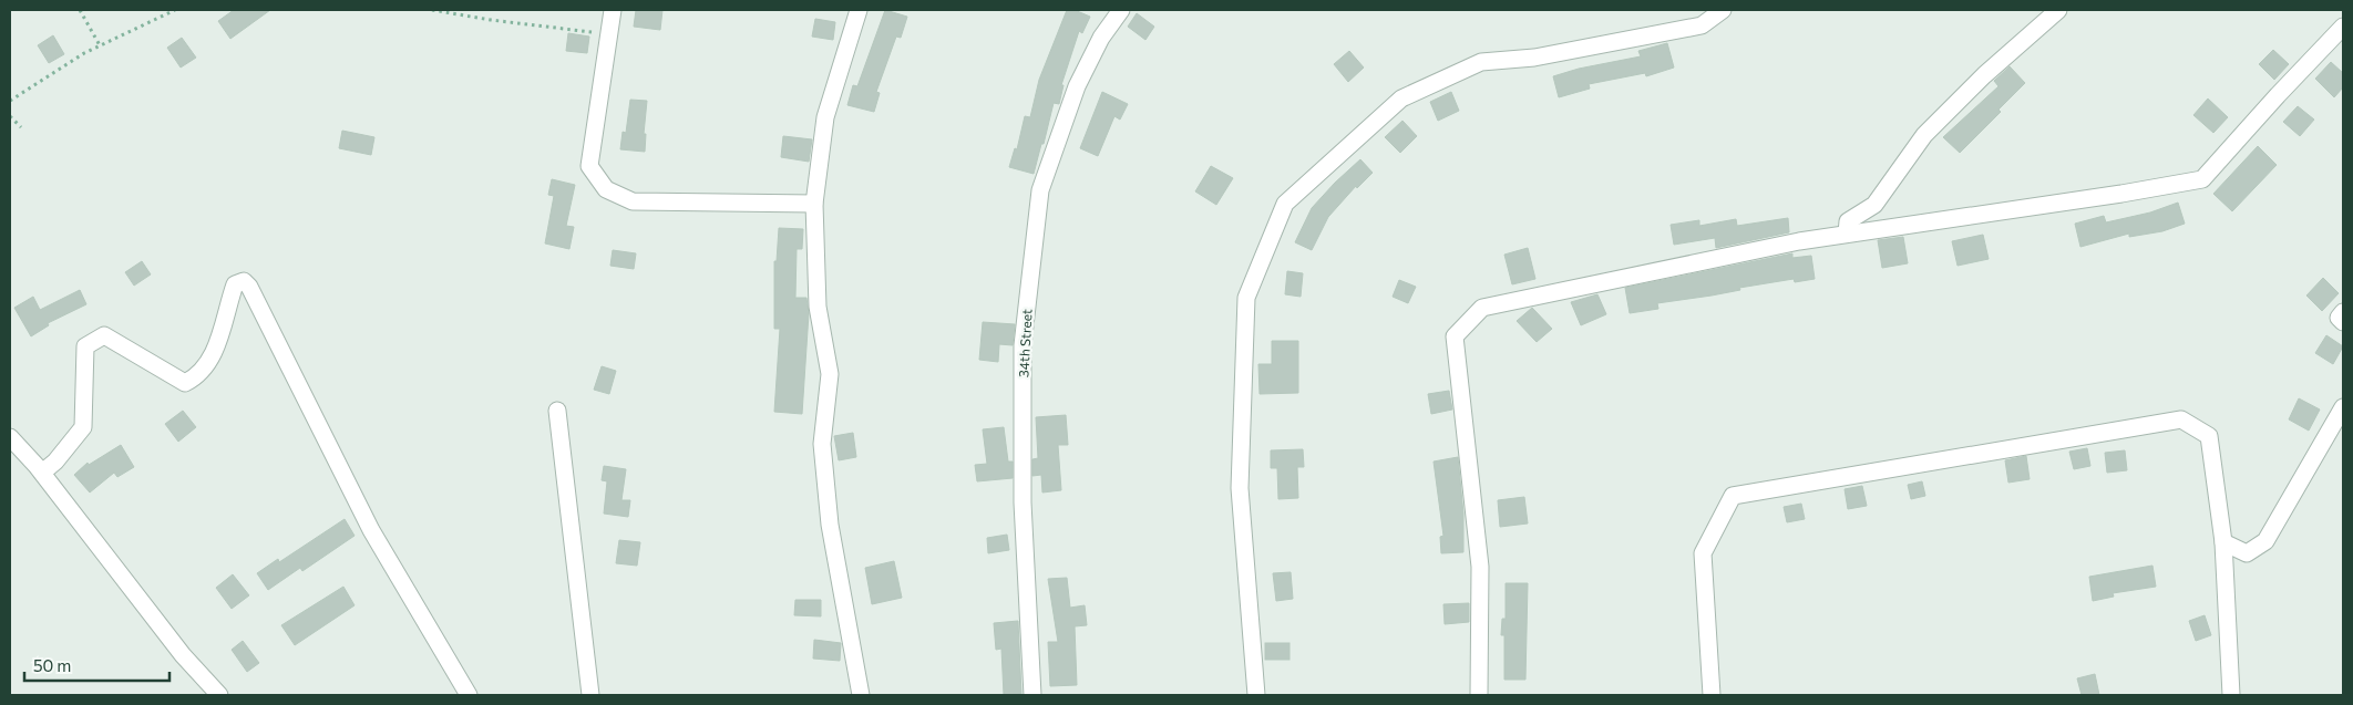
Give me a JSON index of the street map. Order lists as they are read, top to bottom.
{
  "streets": {
    "street": ["34th Street"]
  },
  "scale_bar": "50 m"
}
